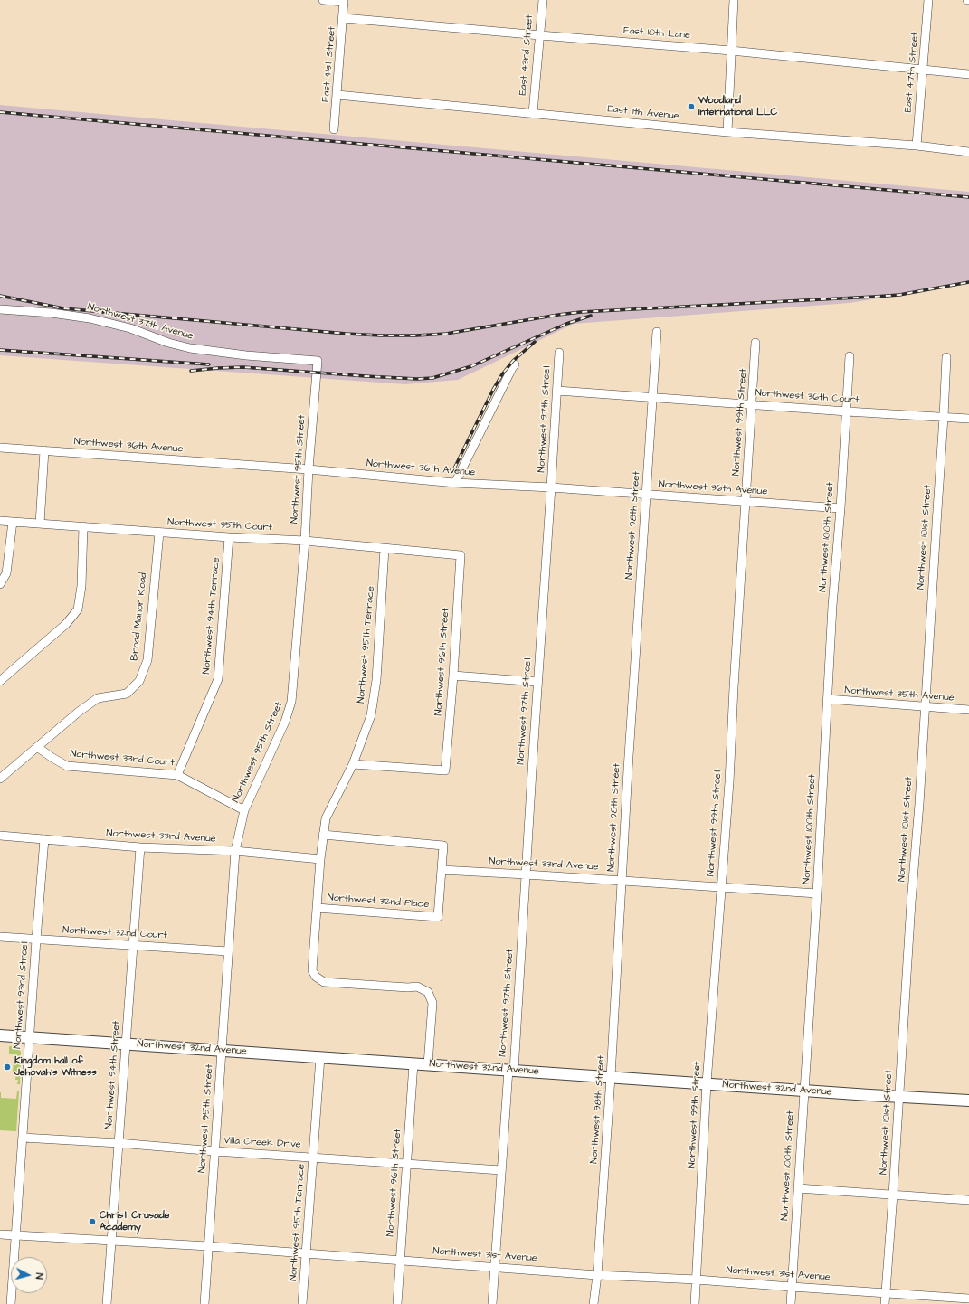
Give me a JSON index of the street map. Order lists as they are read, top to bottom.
{
  "streets": {
    "main road": ["Northwest 32nd Avenue"],
    "street": [
      "East 10th Lane",
      "East 43rd Street",
      "East 41st Street",
      "East 47th Street",
      "East 11th Avenue",
      "Northwest 37th Avenue",
      "Northwest 36th Court",
      "Northwest 97th Street",
      "Northwest 99th Street",
      "Northwest 36th Avenue",
      "Northwest 95th Street",
      "Northwest 35th Court",
      "Northwest 98th Street",
      "Northwest 100th Street",
      "Northwest 101st Street",
      "Northwest 94th Terrace",
      "Broad Manor Road",
      "Northwest 95th Terrace",
      "Northwest 96th Street",
      "Northwest 35th Avenue",
      "Northwest 33rd Court",
      "Northwest 33rd Avenue",
      "Northwest 32nd Place",
      "Northwest 32nd Court",
      "Northwest 93rd Street",
      "Northwest 94th Street",
      "Villa Creek Drive",
      "Northwest 31st Avenue"
    ]
  },
  "crossings": [
    ["East 10th Lane", "East 43rd Street"],
    ["East 10th Lane", "East 41st Street"],
    ["East 10th Lane", "East 47th Street"],
    ["East 43rd Street", "East 11th Avenue"],
    ["East 41st Street", "East 11th Avenue"],
    ["East 47th Street", "East 11th Avenue"],
    ["Northwest 37th Avenue", "Northwest 95th Street"],
    ["Northwest 36th Court", "Northwest 97th Street"],
    ["Northwest 36th Court", "Northwest 99th Street"],
    ["Northwest 36th Court", "Northwest 98th Street"],
    ["Northwest 36th Court", "Northwest 100th Street"],
    ["Northwest 36th Court", "Northwest 101st Street"],
    ["Northwest 97th Street", "Northwest 36th Avenue"],
    ["Northwest 97th Street", "Northwest 33rd Avenue"],
    ["Northwest 97th Street", "Northwest 32nd Avenue"],
    ["Northwest 97th Street", "Villa Creek Drive"],
    ["Northwest 97th Street", "Northwest 31st Avenue"],
    ["Northwest 99th Street", "Northwest 36th Avenue"],
    ["Northwest 99th Street", "Northwest 33rd Avenue"],
    ["Northwest 99th Street", "Northwest 32nd Avenue"],
    ["Northwest 99th Street", "Northwest 31st Avenue"],
    ["Northwest 36th Avenue", "Northwest 95th Street"],
    ["Northwest 36th Avenue", "Northwest 98th Street"],
    ["Northwest 36th Avenue", "Northwest 100th Street"],
    ["Northwest 95th Street", "Northwest 35th Court"],
    ["Northwest 95th Street", "Northwest 33rd Court"],
    ["Northwest 95th Street", "Northwest 33rd Avenue"],
    ["Northwest 95th Street", "Northwest 32nd Court"],
    ["Northwest 95th Street", "Northwest 32nd Avenue"],
    ["Northwest 95th Street", "Villa Creek Drive"],
    ["Northwest 95th Street", "Northwest 31st Avenue"],
    ["Northwest 35th Court", "Northwest 94th Terrace"],
    ["Northwest 35th Court", "Broad Manor Road"],
    ["Northwest 35th Court", "Northwest 95th Terrace"],
    ["Northwest 35th Court", "Northwest 96th Street"],
    ["Northwest 98th Street", "Northwest 33rd Avenue"],
    ["Northwest 98th Street", "Northwest 32nd Avenue"],
    ["Northwest 98th Street", "Northwest 31st Avenue"],
    ["Northwest 100th Street", "Northwest 35th Avenue"],
    ["Northwest 100th Street", "Northwest 33rd Avenue"],
    ["Northwest 100th Street", "Northwest 32nd Avenue"],
    ["Northwest 100th Street", "Northwest 31st Avenue"],
    ["Northwest 101st Street", "Northwest 35th Avenue"],
    ["Northwest 101st Street", "Northwest 32nd Avenue"],
    ["Northwest 101st Street", "Northwest 31st Avenue"],
    ["Northwest 94th Terrace", "Northwest 33rd Court"],
    ["Broad Manor Road", "Northwest 33rd Court"],
    ["Northwest 95th Terrace", "Northwest 96th Street"],
    ["Northwest 95th Terrace", "Northwest 33rd Avenue"],
    ["Northwest 95th Terrace", "Northwest 32nd Place"],
    ["Northwest 95th Terrace", "Northwest 32nd Avenue"],
    ["Northwest 95th Terrace", "Villa Creek Drive"],
    ["Northwest 95th Terrace", "Northwest 31st Avenue"],
    ["Northwest 96th Street", "Northwest 32nd Avenue"],
    ["Northwest 96th Street", "Villa Creek Drive"],
    ["Northwest 96th Street", "Northwest 31st Avenue"],
    ["Northwest 33rd Avenue", "Northwest 32nd Place"],
    ["Northwest 33rd Avenue", "Northwest 93rd Street"],
    ["Northwest 33rd Avenue", "Northwest 94th Street"],
    ["Northwest 32nd Court", "Northwest 93rd Street"],
    ["Northwest 32nd Court", "Northwest 94th Street"],
    ["Northwest 93rd Street", "Northwest 32nd Avenue"],
    ["Northwest 93rd Street", "Villa Creek Drive"],
    ["Northwest 93rd Street", "Northwest 31st Avenue"],
    ["Northwest 32nd Avenue", "Northwest 94th Street"],
    ["Northwest 94th Street", "Villa Creek Drive"],
    ["Northwest 94th Street", "Northwest 31st Avenue"]
  ],
  "places": ["Woodland International LLC", "Kingdom hall of Jehovah's Witness", "Christ Crusade Academy"],
  "north": "right"
}
